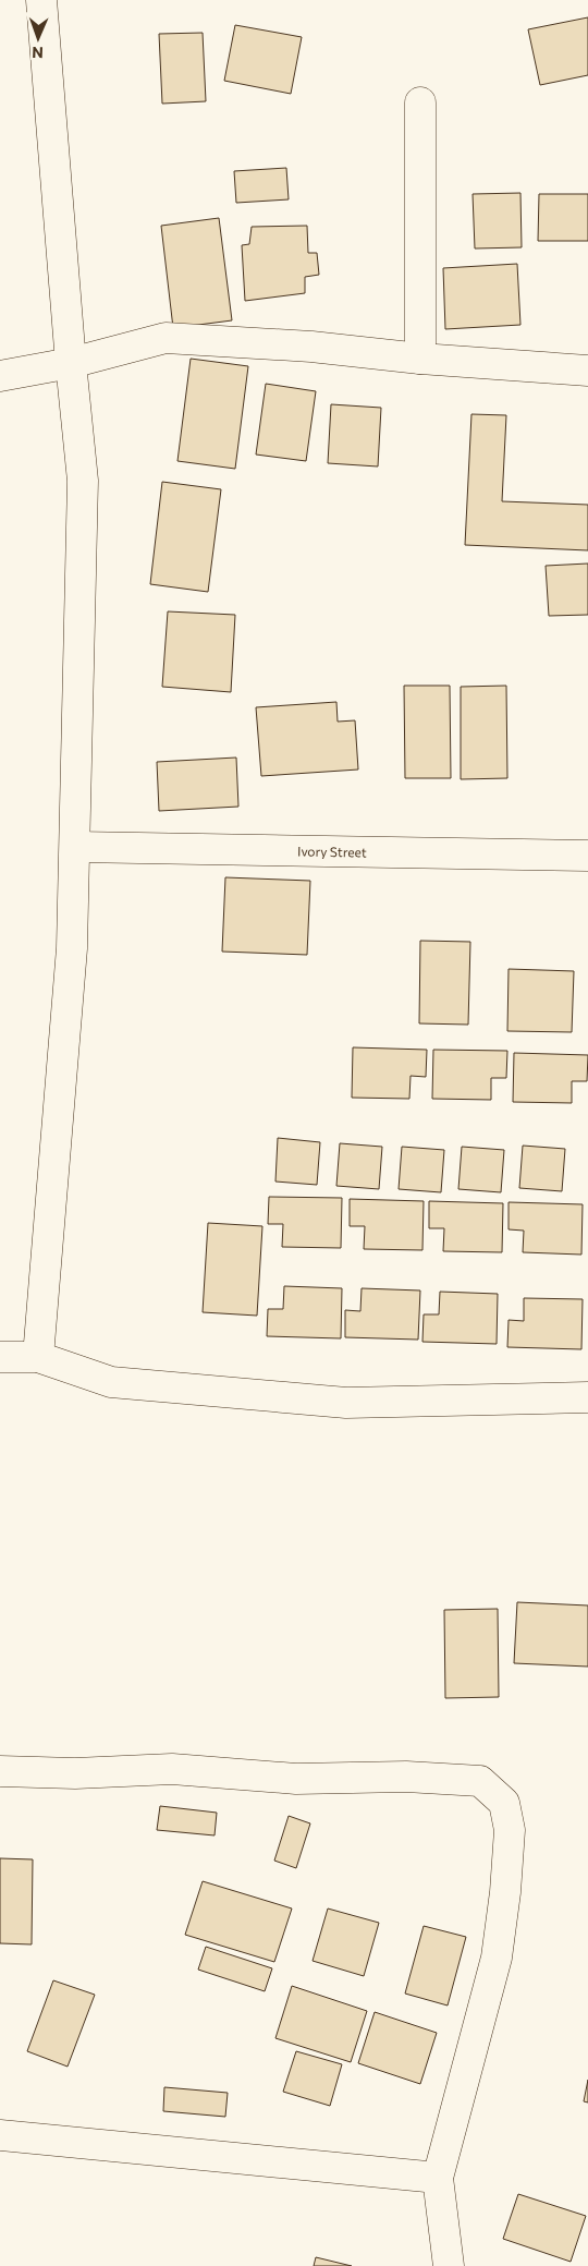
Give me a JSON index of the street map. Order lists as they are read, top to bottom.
{
  "streets": {
    "street": ["Ivory Street"]
  },
  "north": "bottom"
}
